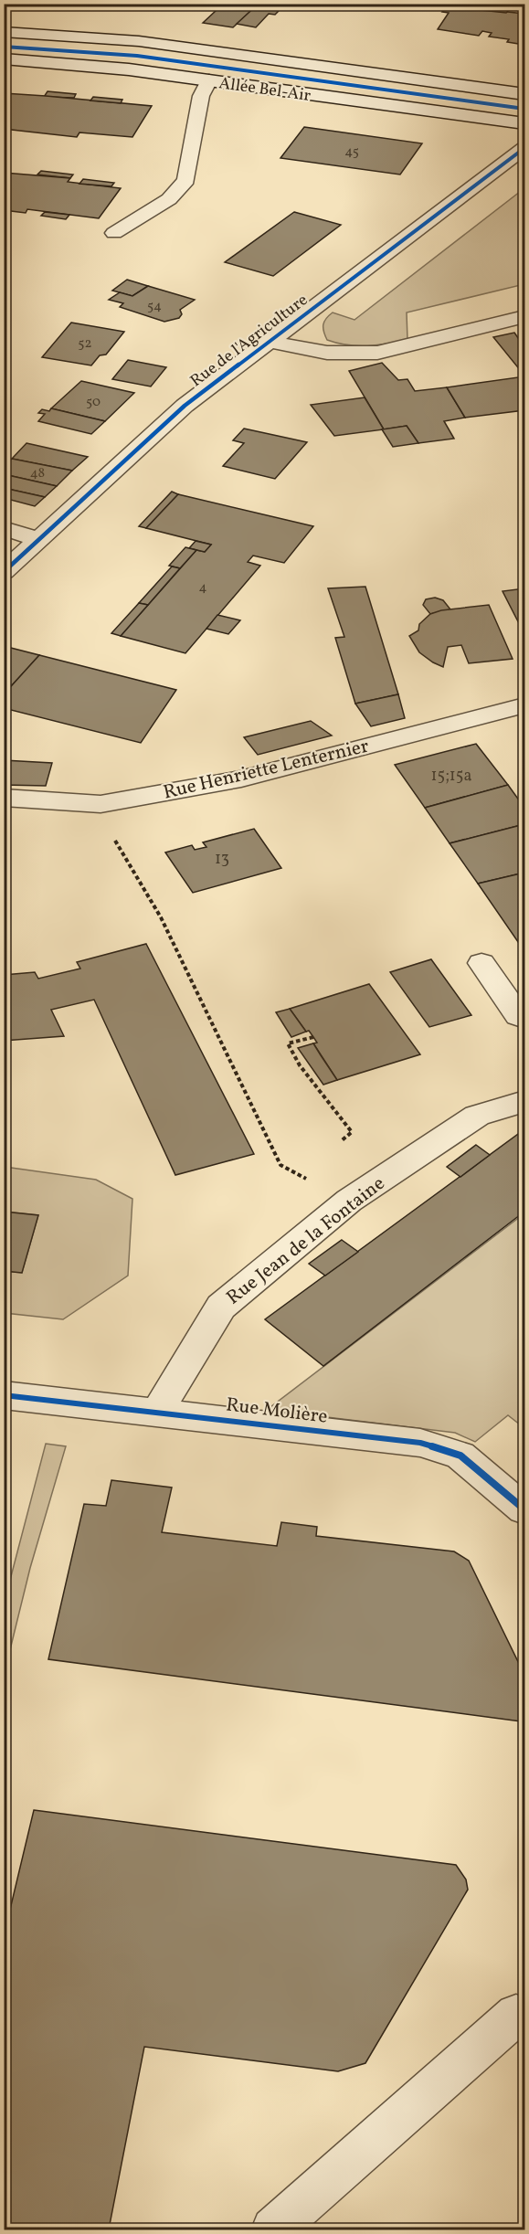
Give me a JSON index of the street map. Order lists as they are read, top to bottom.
{
  "streets": {
    "street": [
      "Allée Bel-Air",
      "Rue de l'Agriculture",
      "Rue Henriette Lenternier",
      "Rue Jean de la Fontaine",
      "Rue Molière"
    ]
  },
  "crossings": [
    ["Rue Jean de la Fontaine", "Rue Molière"]
  ],
  "house_numbers": [
    "45",
    "54",
    "52",
    "50",
    "48",
    "4",
    "15;15a",
    "13"
  ]
}
